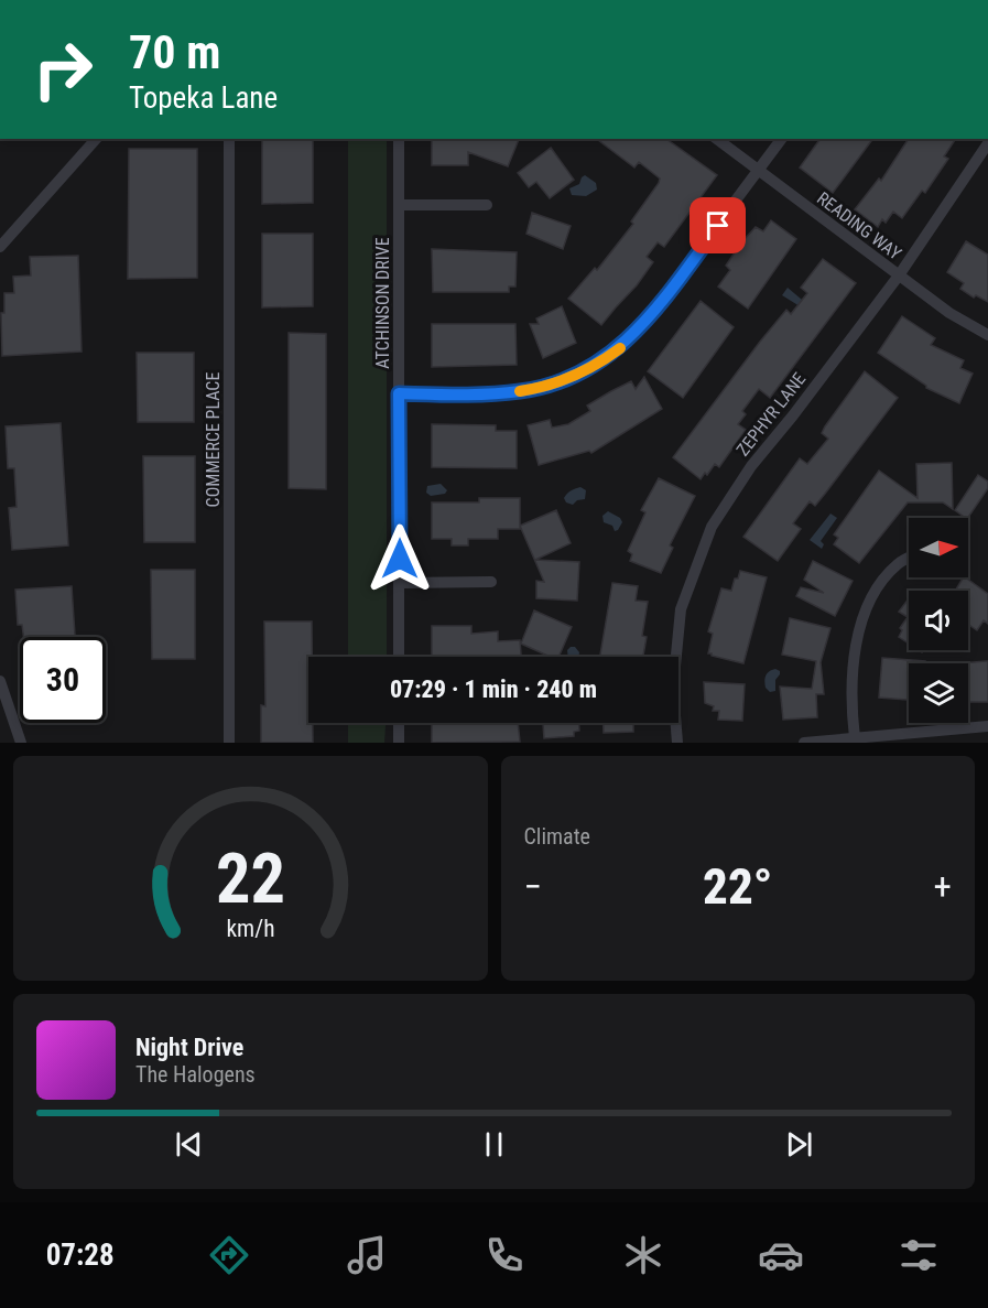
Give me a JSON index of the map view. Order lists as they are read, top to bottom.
{
  "streets": {
    "street": [
      "READING WAY",
      "ATCHINSON DRIVE",
      "ZEPHYR LANE",
      "COMMERCE PLACE"
    ]
  },
  "crossings": [
    ["READING WAY", "ZEPHYR LANE"]
  ],
  "north": "right",
  "page": {
    "turn": ["70 m", "Topeka Lane"],
    "limit": "30",
    "trip": "07:29 · 1 min · 240 m",
    "tile": "Climate",
    "heat": ["−", "22°", "+"],
    "song": ["Night Drive", "The Halogens"],
    "tabs": "07:28",
    "gauge": ["22", "km/h"]
  }
}
